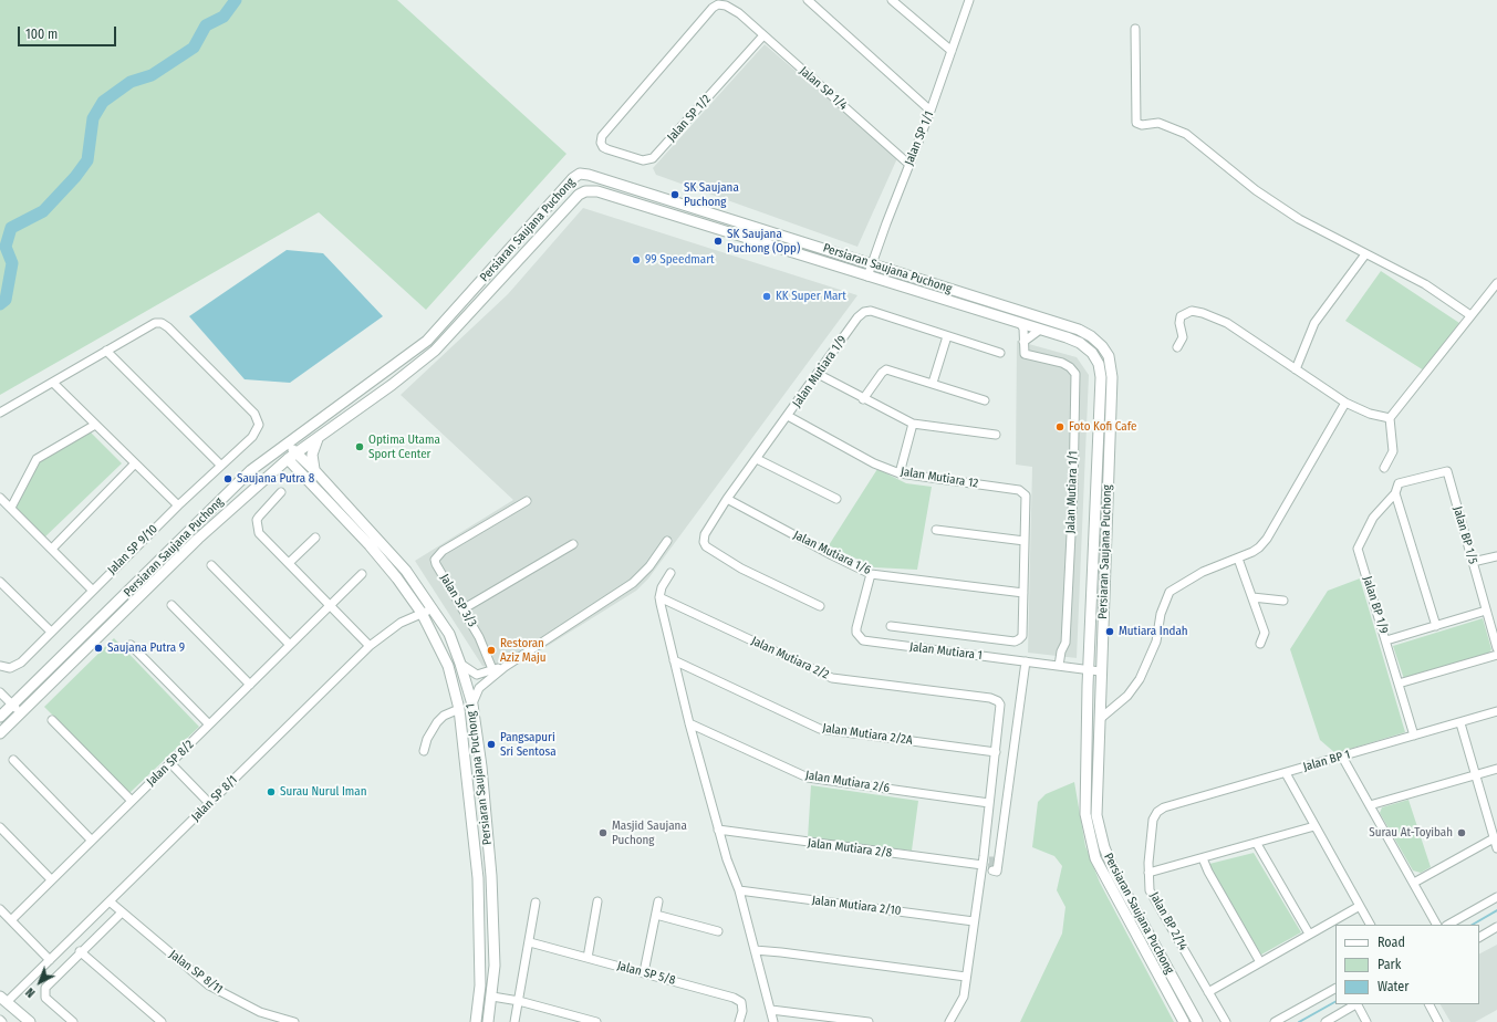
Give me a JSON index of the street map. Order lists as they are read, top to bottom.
{
  "streets": {
    "street": [
      "Jalan SP 1/4",
      "Jalan SP 1/2",
      "Jalan SP 1/1",
      "Persiaran Saujana Puchong",
      "Jalan Mutiara 1/9",
      "Jalan Mutiara 12",
      "Jalan Mutiara 1/1",
      "Jalan BP 1/5",
      "Jalan SP 9/10",
      "Jalan Mutiara 1/6",
      "Jalan SP 3/3",
      "Jalan BP 1/9",
      "Jalan Mutiara 1",
      "Jalan Mutiara 2/2",
      "Jalan Mutiara 2/2A",
      "Jalan BP 1",
      "Jalan SP 8/2",
      "Persiaran Saujana Puchong 1",
      "Jalan Mutiara 2/6",
      "Jalan SP 8/1",
      "Jalan Mutiara 2/8",
      "Jalan Mutiara 2/10",
      "Jalan BP 2/14",
      "Jalan SP 8/11",
      "Jalan SP 5/8"
    ]
  },
  "crossings": [
    ["Jalan SP 1/4", "Jalan SP 1/2"],
    ["Jalan SP 1/4", "Jalan SP 1/1"],
    ["Jalan SP 1/1", "Persiaran Saujana Puchong"],
    ["Persiaran Saujana Puchong", "Jalan Mutiara 1"],
    ["Persiaran Saujana Puchong", "Persiaran Saujana Puchong 1"],
    ["Jalan Mutiara 1/9", "Jalan Mutiara 12"],
    ["Jalan Mutiara 1/9", "Jalan Mutiara 1/6"],
    ["Jalan Mutiara 1/1", "Jalan Mutiara 1"],
    ["Jalan BP 1/5", "Jalan BP 1/9"],
    ["Jalan Mutiara 1/6", "Jalan Mutiara 1"],
    ["Jalan BP 1/9", "Jalan BP 1"],
    ["Jalan Mutiara 2/2", "Jalan Mutiara 2/2A"],
    ["Jalan BP 1", "Jalan BP 2/14"],
    ["Persiaran Saujana Puchong 1", "Jalan SP 8/1"],
    ["Jalan SP 8/1", "Jalan SP 8/11"]
  ],
  "places": [
    "SK Saujana Puchong",
    "SK Saujana Puchong (Opp)",
    "99 Speedmart",
    "KK Super Mart",
    "Foto Kofi Cafe",
    "Optima Utama Sport Center",
    "Saujana Putra 8",
    "Mutiara Indah",
    "Saujana Putra 9",
    "Restoran Aziz Maju",
    "Pangsapuri Sri Sentosa",
    "Surau Nurul Iman",
    "Masjid Saujana Puchong",
    "Surau At-Toyibah"
  ],
  "legend": ["Road", "Park", "Water"],
  "scale_bar": "100 m",
  "north": "bottom left"
}
